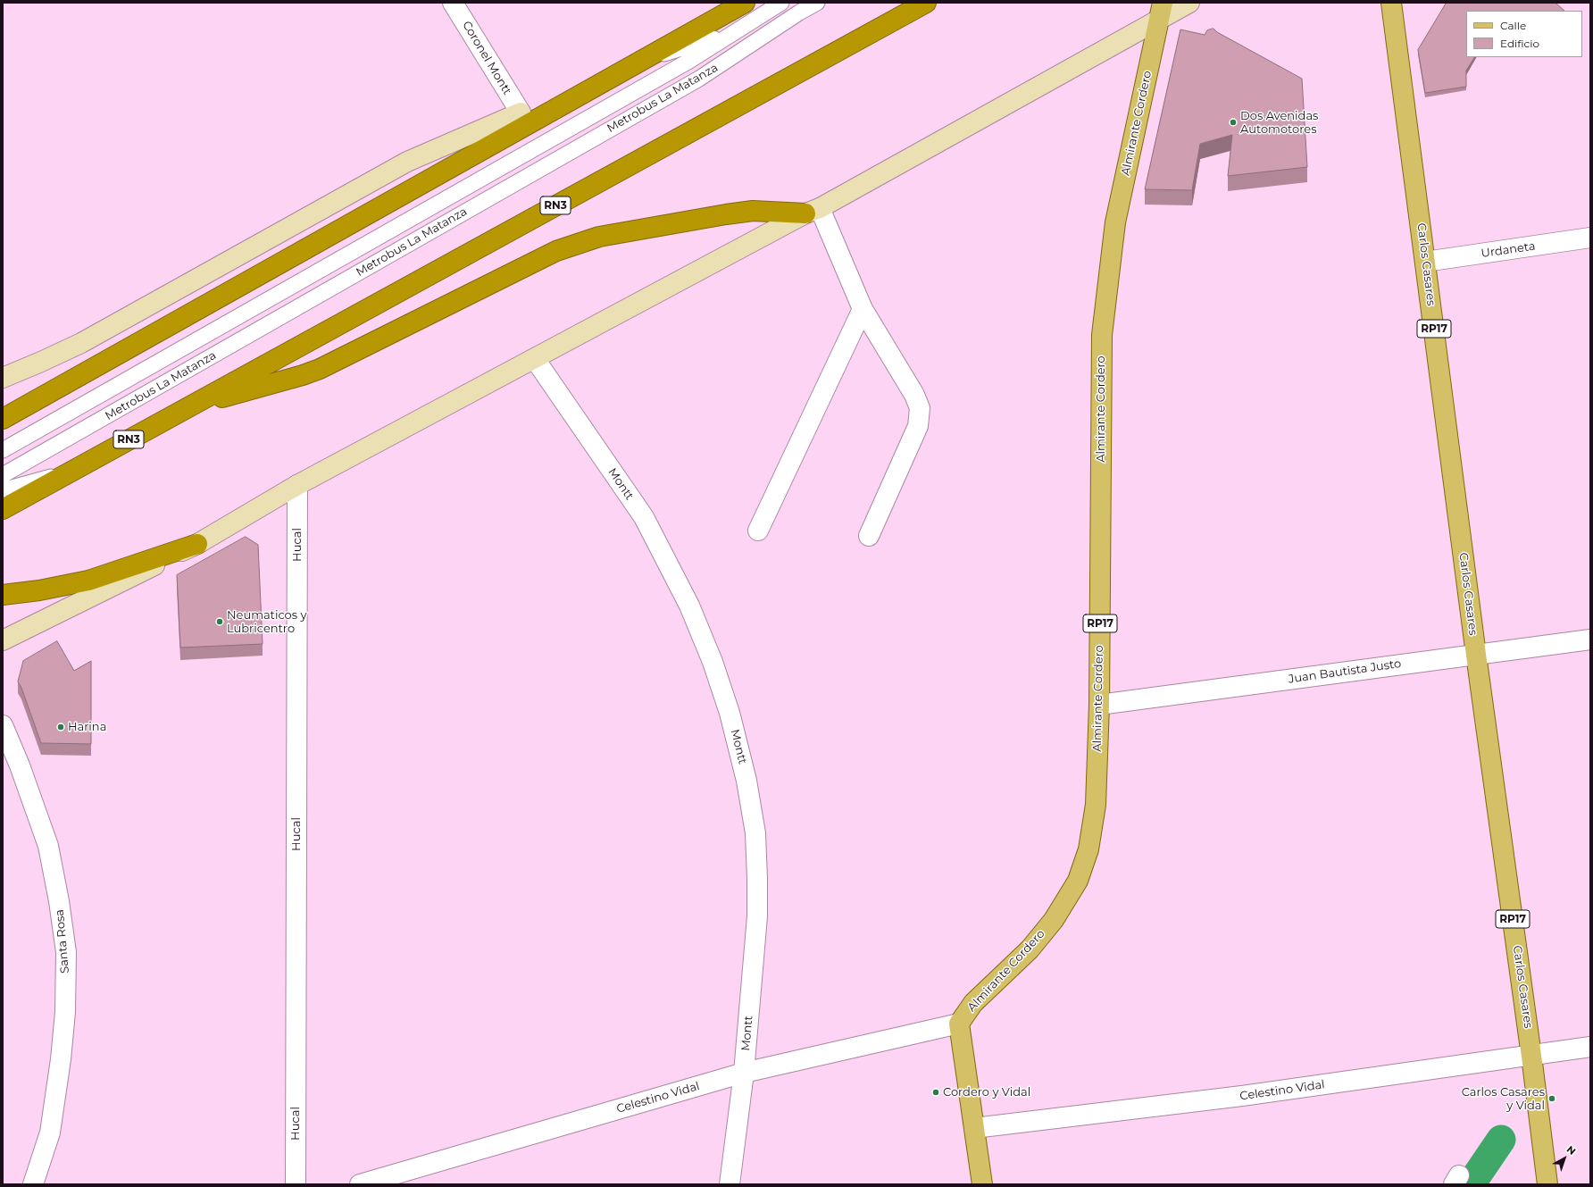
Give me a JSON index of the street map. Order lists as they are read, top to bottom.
{
  "streets": {
    "highway": ["RN3"],
    "main road": ["Almirante Cordero", "Carlos Casares", "RP17"],
    "street": [
      "Coronel Montt",
      "Urdaneta",
      "Montt",
      "Hucal",
      "Juan Bautista Justo",
      "Santa Rosa",
      "Celestino Vidal"
    ],
    "lane": ["Metrobus La Matanza"]
  },
  "crossings": [
    ["Almirante Cordero", "Juan Bautista Justo"],
    ["Almirante Cordero", "Celestino Vidal"],
    ["Urdaneta", "Carlos Casares"],
    ["Carlos Casares", "Juan Bautista Justo"],
    ["Carlos Casares", "Celestino Vidal"],
    ["Montt", "Celestino Vidal"]
  ],
  "places": [
    "Dos Avenidas Automotores",
    "Neumaticos y Lubricentro",
    "Harina",
    "Cordero y Vidal",
    "Carlos Casares y Vidal"
  ],
  "legend": ["Calle", "Edificio"],
  "north": "top right"
}
